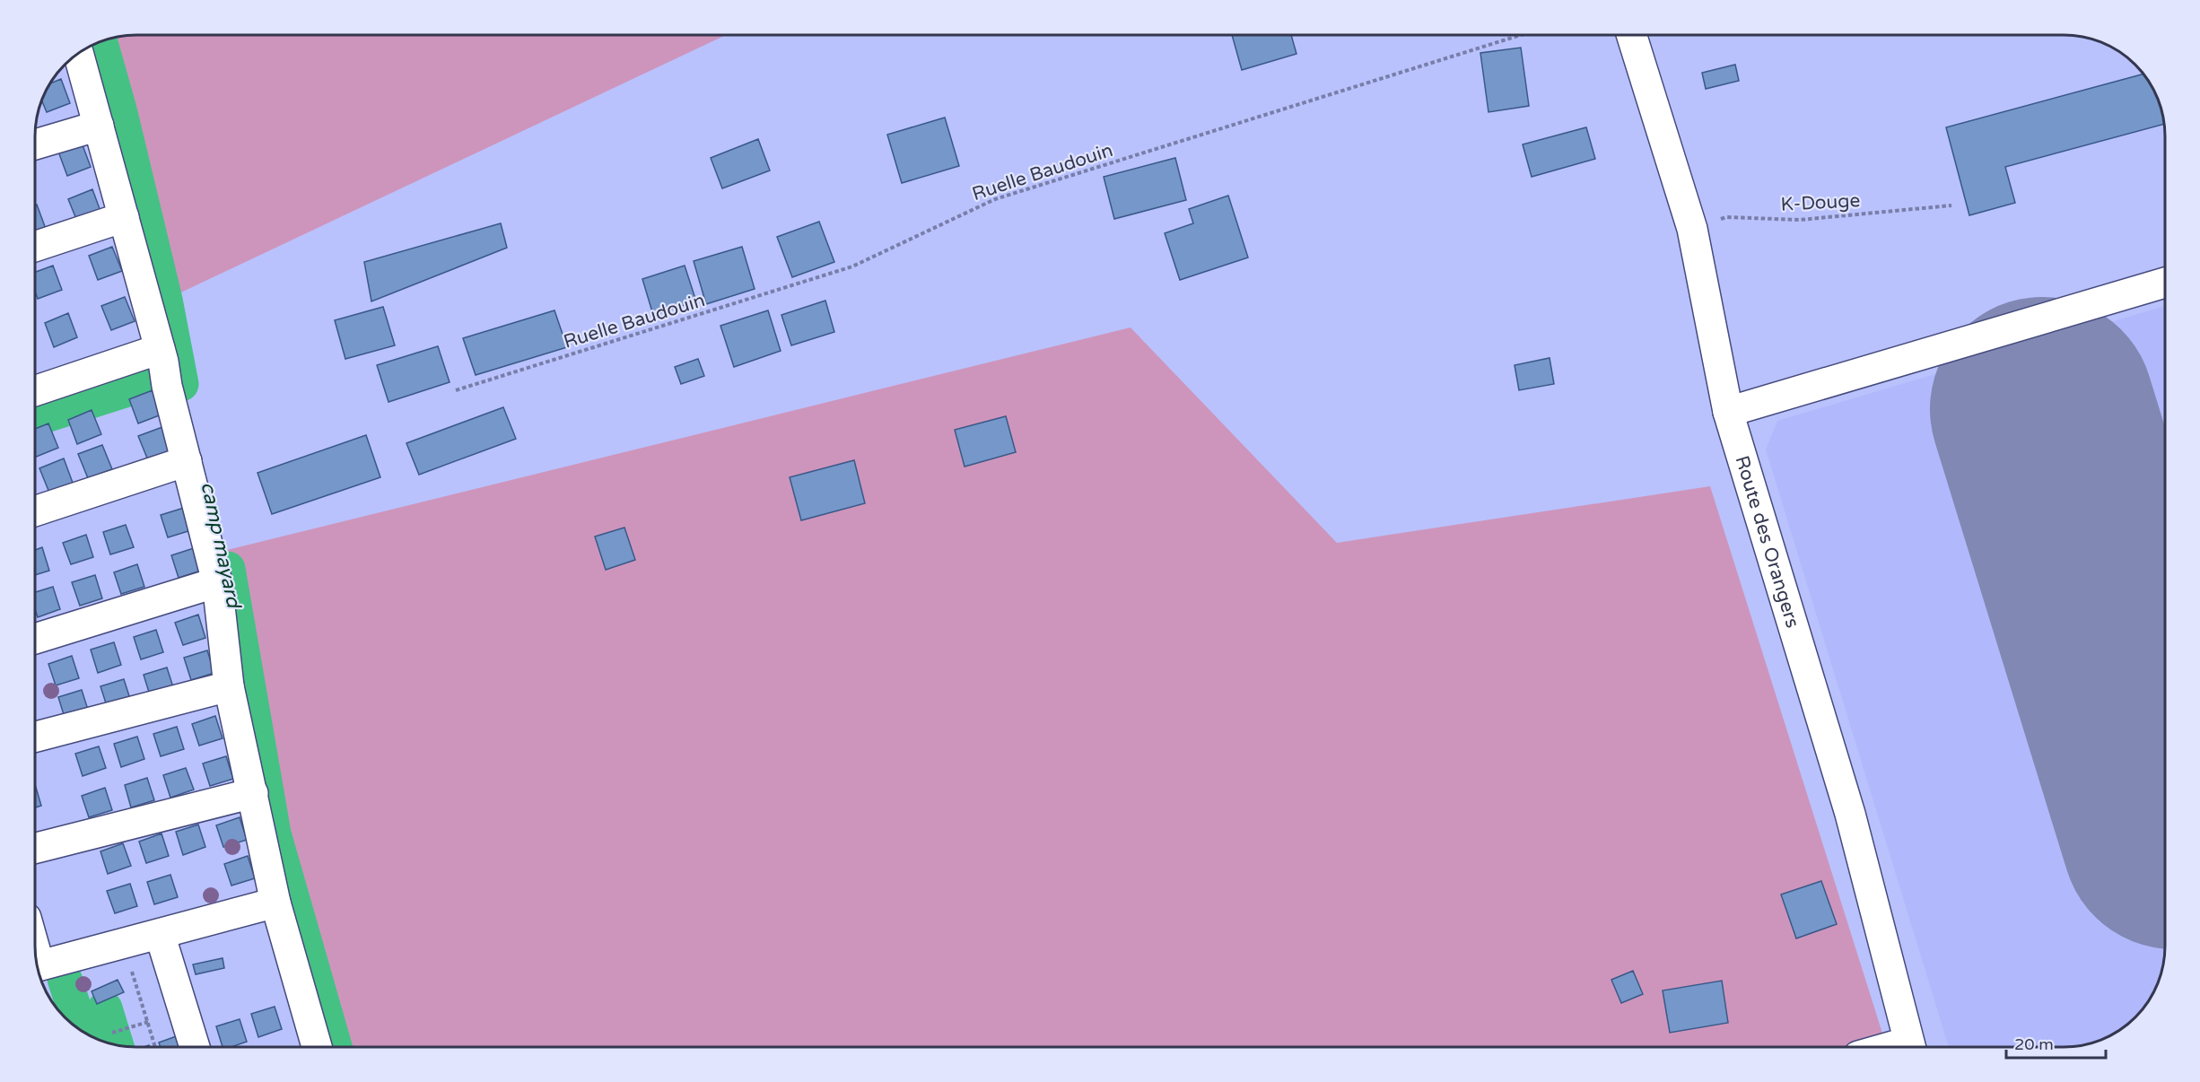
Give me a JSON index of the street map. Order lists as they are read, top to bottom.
{
  "streets": {
    "street": ["Route des Orangers"],
    "path": ["Ruelle Baudouin", "K-Douge"]
  },
  "crossings": [
    ["K-Douge", "Route des Orangers"]
  ],
  "water": ["camp mayard"],
  "scale_bar": "20 m"
}
